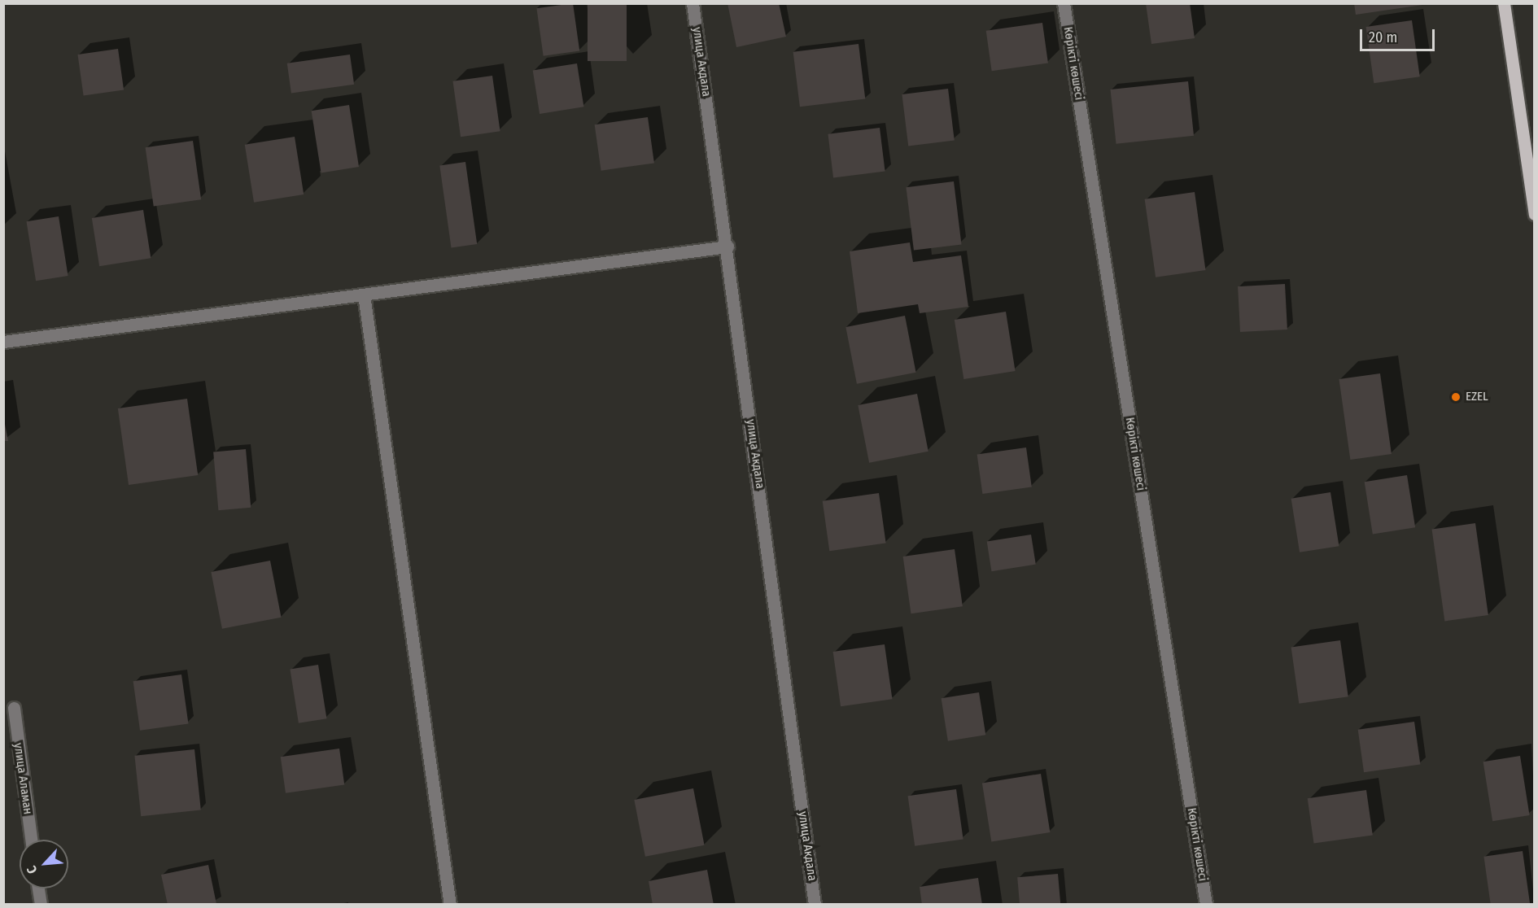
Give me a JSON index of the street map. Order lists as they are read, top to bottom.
{
  "streets": {
    "street": ["улица Акдала", "Көрікті көшесі", "улица Аламан"]
  },
  "places": ["EZEL"],
  "scale_bar": "20 m",
  "north": "bottom left"
}
